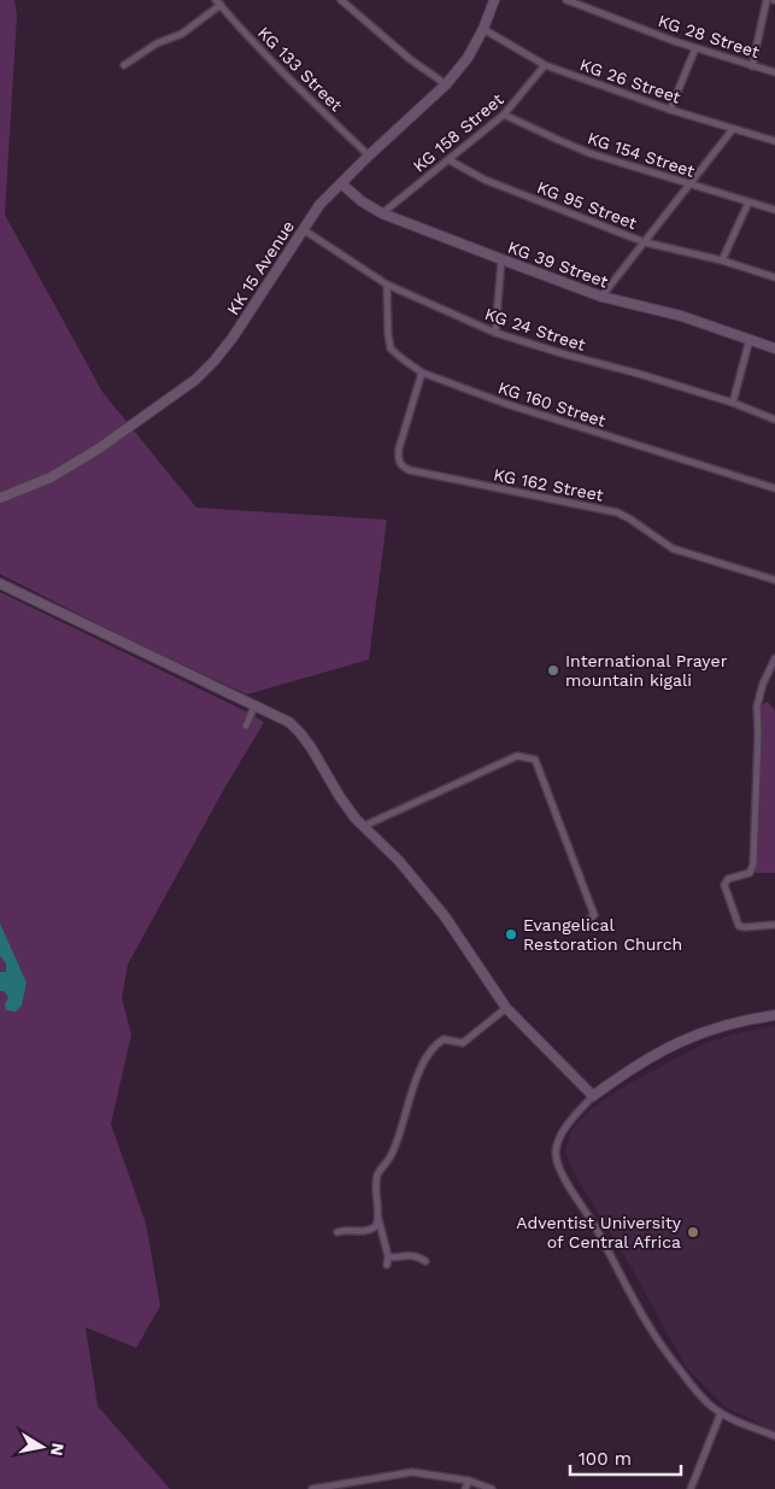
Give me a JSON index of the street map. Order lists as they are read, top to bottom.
{
  "streets": {
    "street": [
      "KG 28 Street",
      "KG 133 Street",
      "KG 26 Street",
      "KG 158 Street",
      "KG 154 Street",
      "KG 95 Street",
      "KG 39 Street",
      "KK 15 Avenue",
      "KG 24 Street",
      "KG 160 Street",
      "KG 162 Street"
    ]
  },
  "crossings": [
    ["KG 133 Street", "KK 15 Avenue"],
    ["KG 26 Street", "KG 158 Street"],
    ["KG 26 Street", "KK 15 Avenue"],
    ["KG 158 Street", "KG 154 Street"],
    ["KG 158 Street", "KG 95 Street"],
    ["KG 158 Street", "KG 39 Street"],
    ["KG 39 Street", "KK 15 Avenue"],
    ["KK 15 Avenue", "KG 24 Street"],
    ["KG 24 Street", "KG 160 Street"],
    ["KG 160 Street", "KG 162 Street"]
  ],
  "places": ["International Prayer mountain kigali", "Evangelical Restoration Church", "Adventist University of Central Africa"],
  "scale_bar": "100 m",
  "north": "right"
}
